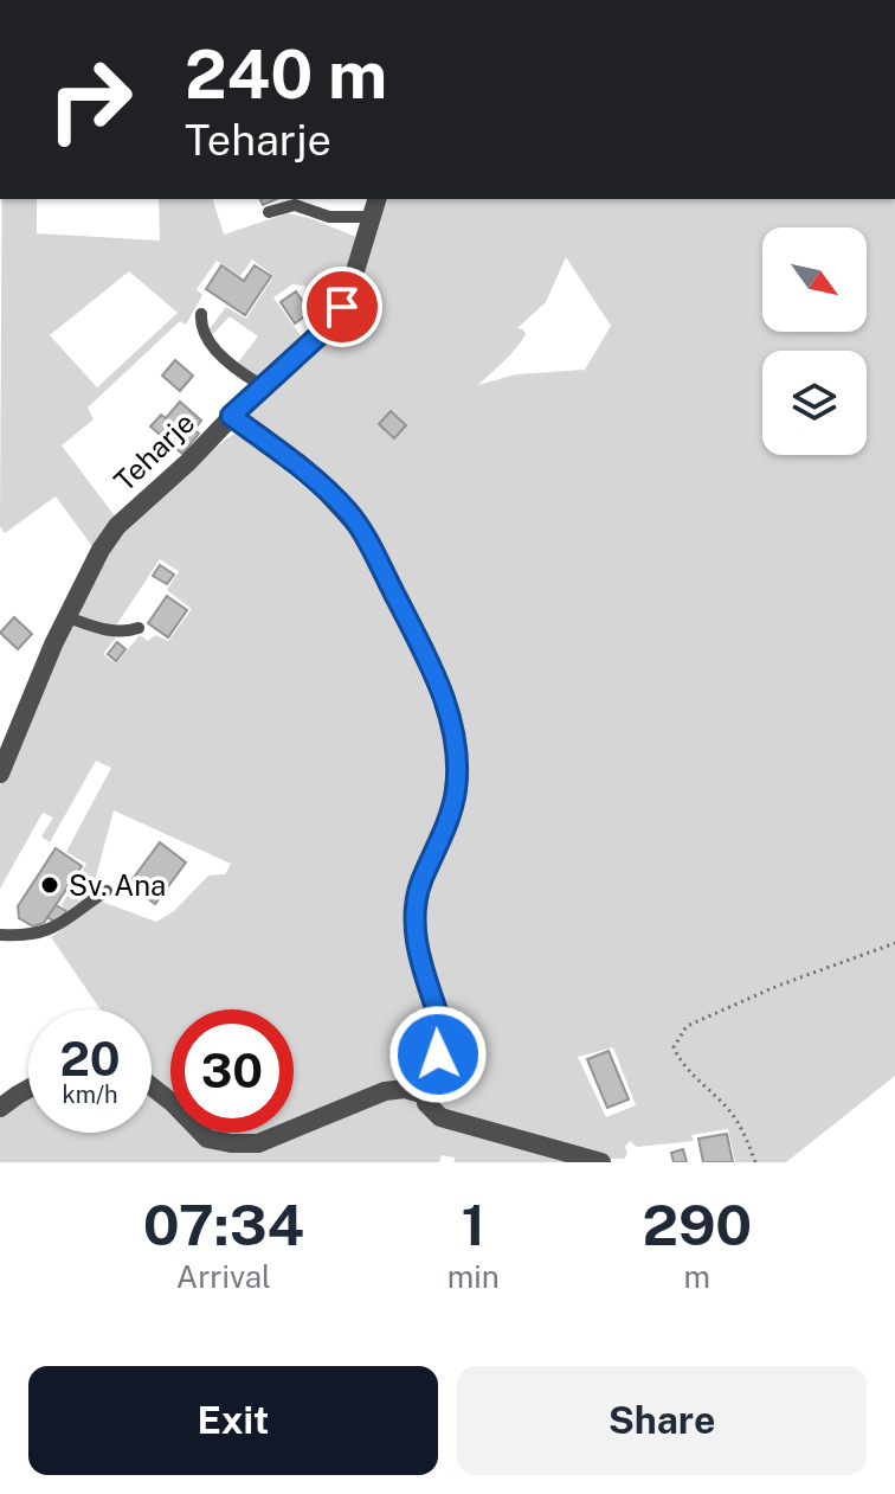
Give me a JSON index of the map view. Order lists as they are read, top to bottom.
{
  "streets": {
    "street": ["Teharje"]
  },
  "places": ["Sv. Ana"],
  "north": "bottom right",
  "page": {
    "turn": ["240 m", "Teharje"],
    "speed": "20 km/h",
    "limit": "30",
    "eta": [
      "07:34",
      "Arrival",
      "1",
      "min",
      "290",
      "m"
    ],
    "buttons": ["Exit", "Share"]
  }
}
